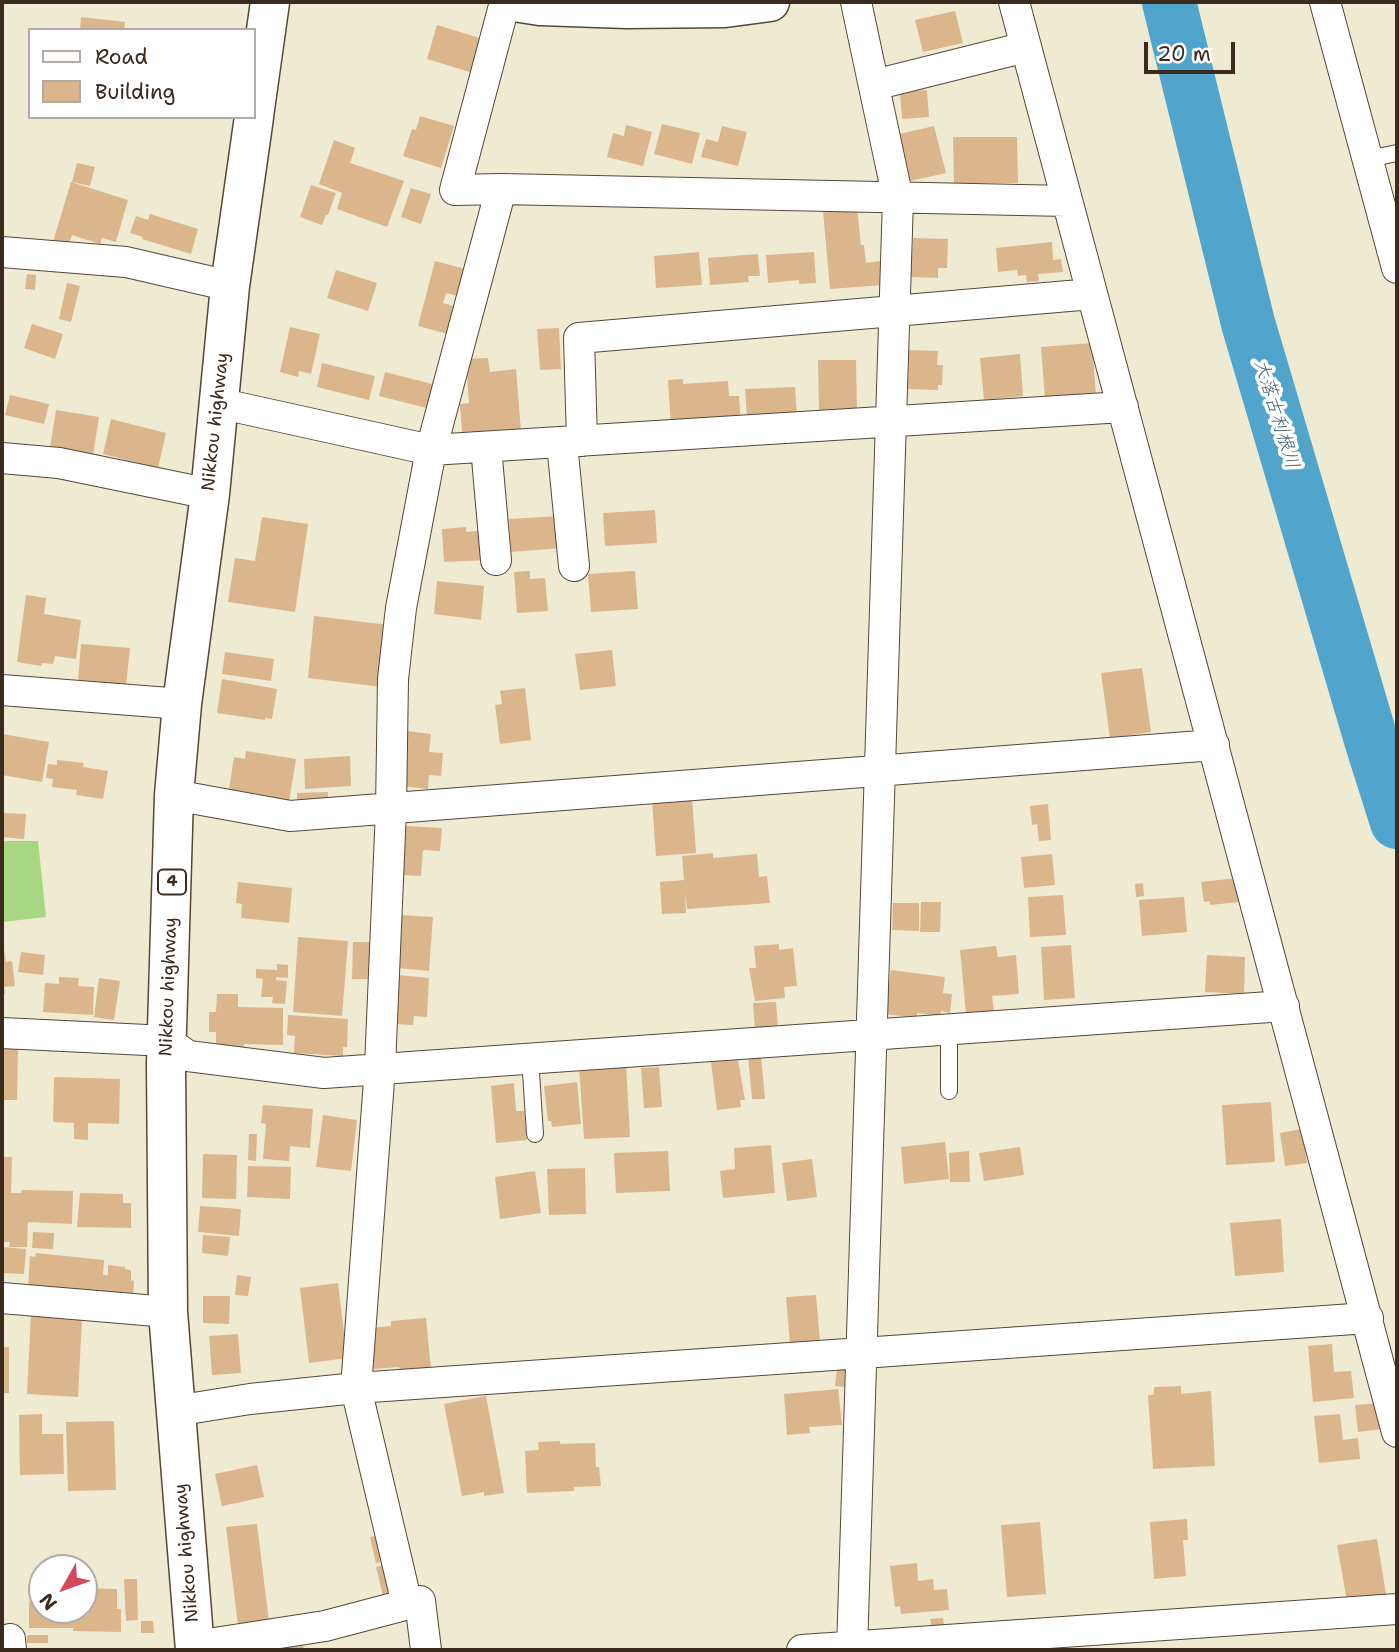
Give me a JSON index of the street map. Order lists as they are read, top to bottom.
{
  "streets": {
    "main road": ["Nikkou highway", "4"]
  },
  "water": ["大落古利根川"],
  "legend": ["Road", "Building"],
  "scale_bar": "20 m",
  "north": "bottom left"
}
